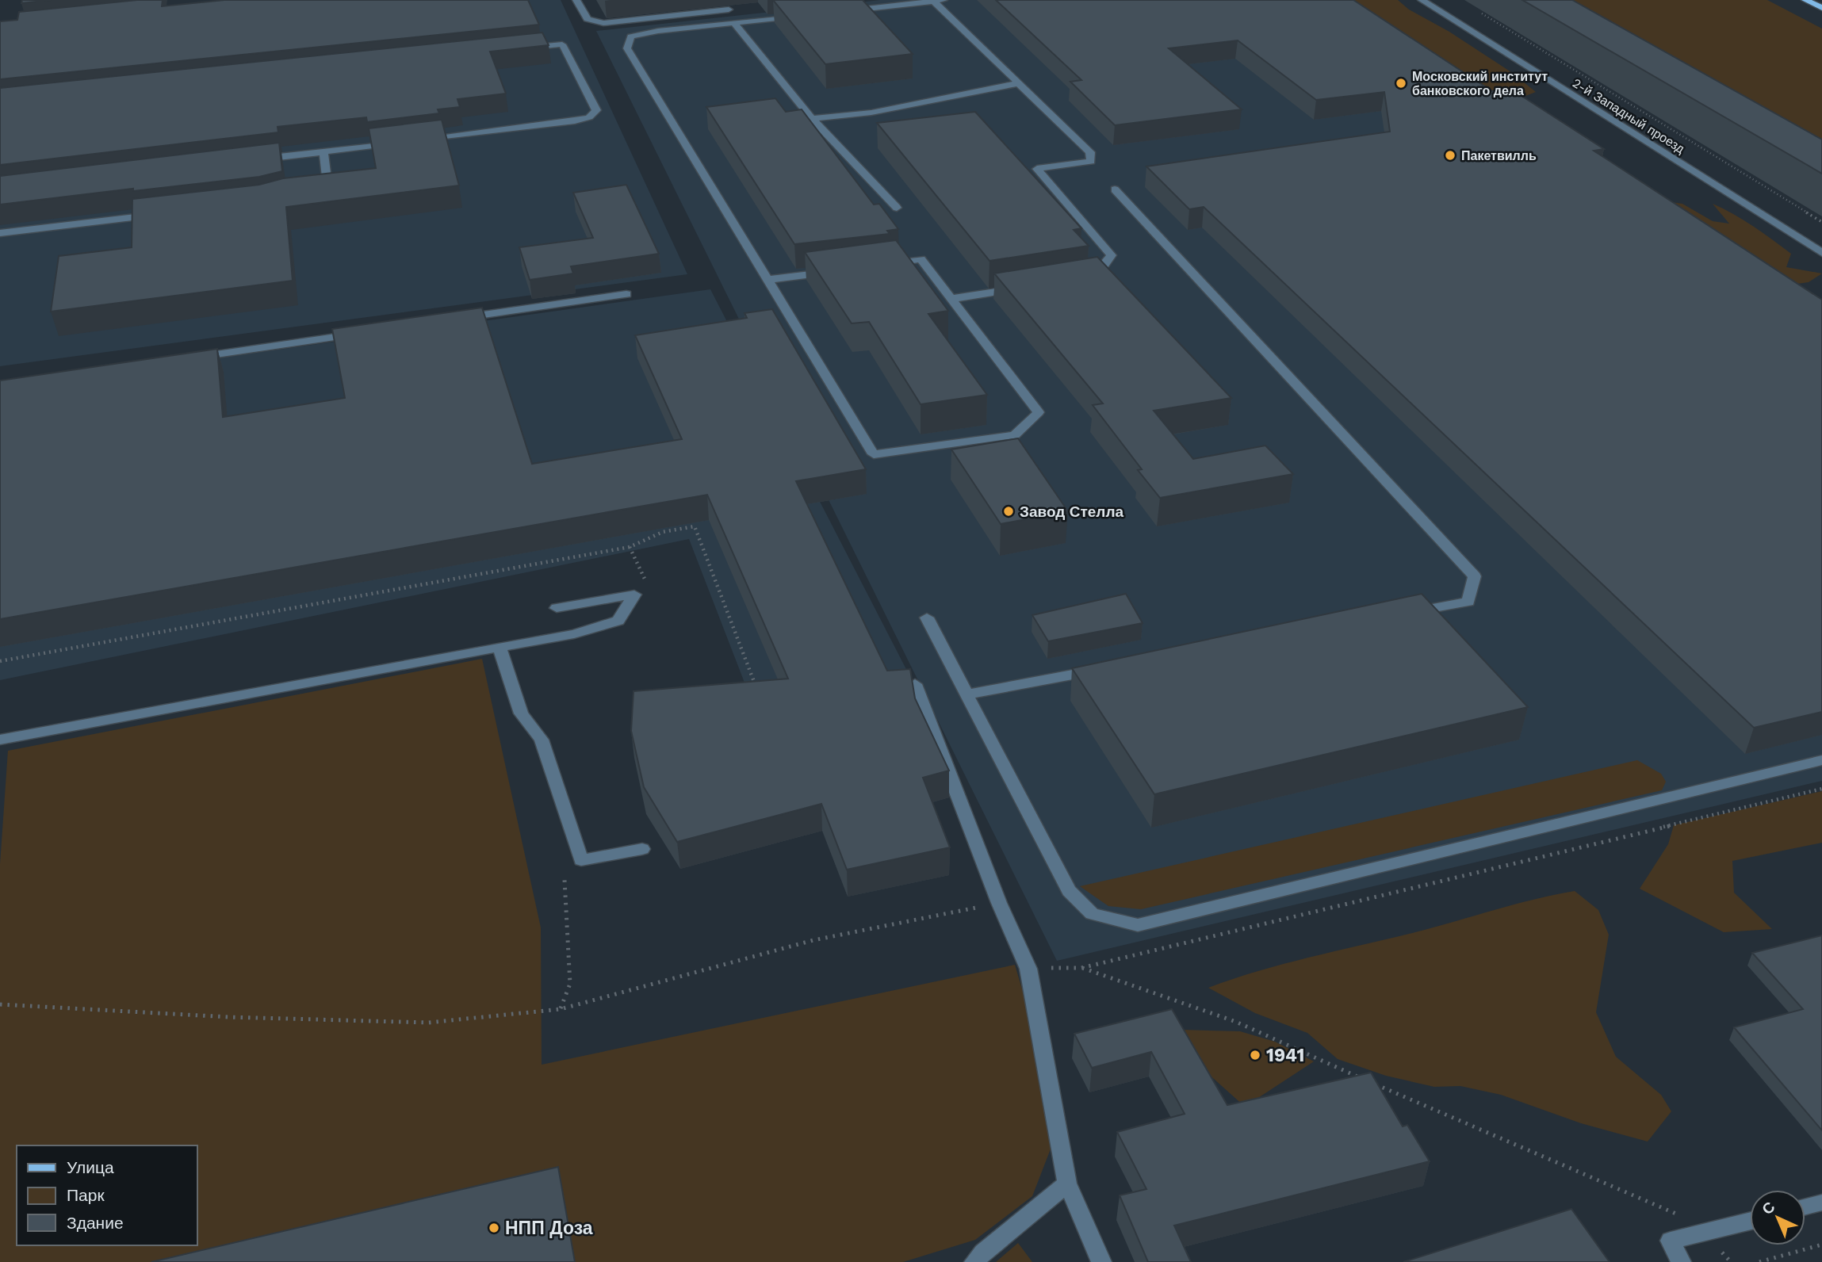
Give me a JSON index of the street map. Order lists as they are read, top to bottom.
{
  "streets": {
    "street": ["2-й Западный проезд"]
  },
  "places": [
    "Московский институт банковского дела",
    "Пакетвилль",
    "Завод Стелла",
    "1941",
    "НПП Доза"
  ],
  "legend": ["Улица", "Парк", "Здание"],
  "north": "top left"
}
